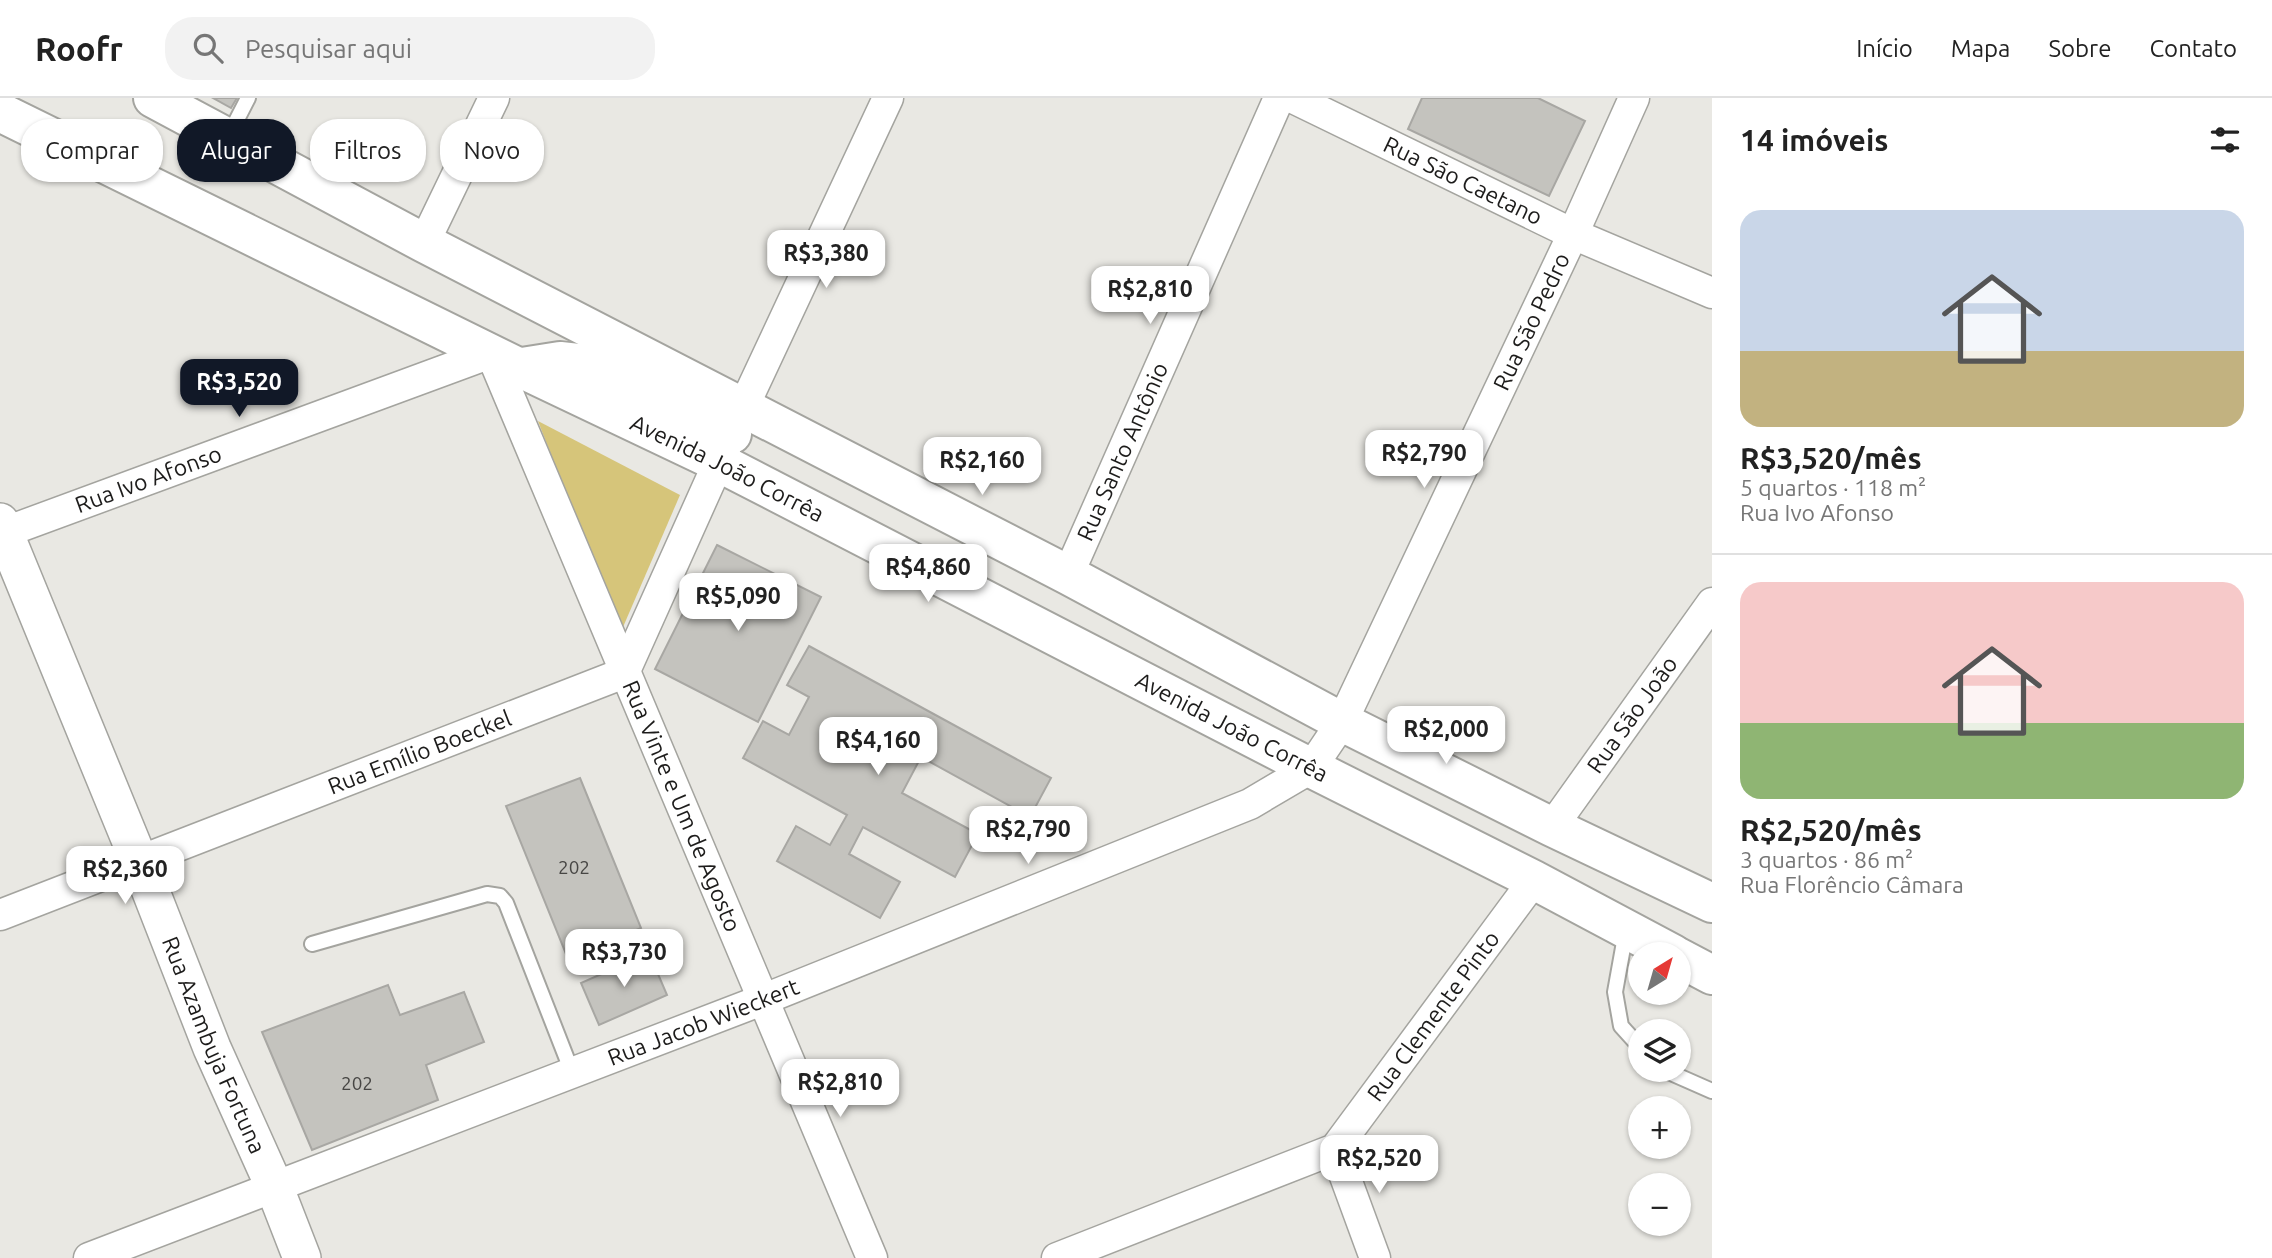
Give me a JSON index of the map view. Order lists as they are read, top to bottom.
{
  "streets": {
    "main road": ["Avenida João Corrêa"],
    "street": [
      "Rua São Caetano",
      "Rua São Pedro",
      "Rua Santo Antônio",
      "Rua Ivo Afonso",
      "Rua São João",
      "Rua Emílio Boeckel",
      "Rua Vinte e Um de Agosto",
      "Rua Clemente Pinto",
      "Rua Jacob Wieckert",
      "Rua Azambuja Fortuna"
    ]
  },
  "crossings": [
    ["Rua São Caetano", "Rua São Pedro"],
    ["Rua São Pedro", "Avenida João Corrêa"],
    ["Rua São Pedro", "Rua Jacob Wieckert"],
    ["Rua Santo Antônio", "Avenida João Corrêa"],
    ["Avenida João Corrêa", "Rua Ivo Afonso"],
    ["Avenida João Corrêa", "Rua São João"],
    ["Avenida João Corrêa", "Rua Vinte e Um de Agosto"],
    ["Avenida João Corrêa", "Rua Clemente Pinto"],
    ["Avenida João Corrêa", "Rua Jacob Wieckert"],
    ["Rua Ivo Afonso", "Rua Vinte e Um de Agosto"],
    ["Rua Ivo Afonso", "Rua Azambuja Fortuna"],
    ["Rua Emílio Boeckel", "Rua Vinte e Um de Agosto"],
    ["Rua Emílio Boeckel", "Rua Azambuja Fortuna"],
    ["Rua Vinte e Um de Agosto", "Rua Jacob Wieckert"],
    ["Rua Jacob Wieckert", "Rua Azambuja Fortuna"]
  ],
  "house_numbers": ["202", "202"],
  "north": "top right",
  "page": {
    "header": "Roofr",
    "search": "Pesquisar aqui",
    "nav": [
      "Início",
      "Mapa",
      "Sobre",
      "Contato"
    ],
    "heading": "14 imóveis",
    "chip": [
      "Comprar",
      "Alugar",
      "Filtros",
      "Novo"
    ],
    "list": [
      {
        "name": "R$3,520/mês",
        "note": "5 quartos · 118 m² · Rua Ivo Afonso"
      },
      {
        "name": "R$2,520/mês",
        "note": "3 quartos · 86 m² · Rua Florêncio Câmara"
      }
    ],
    "price": [
      "R$3,380",
      "R$2,810",
      "R$3,520",
      "R$2,790",
      "R$2,160",
      "R$4,860",
      "R$5,090",
      "R$2,000",
      "R$4,160",
      "R$2,790",
      "R$2,360",
      "R$3,730",
      "R$2,810",
      "R$2,520"
    ],
    "map_buttons": ["+", "−"]
  }
}
